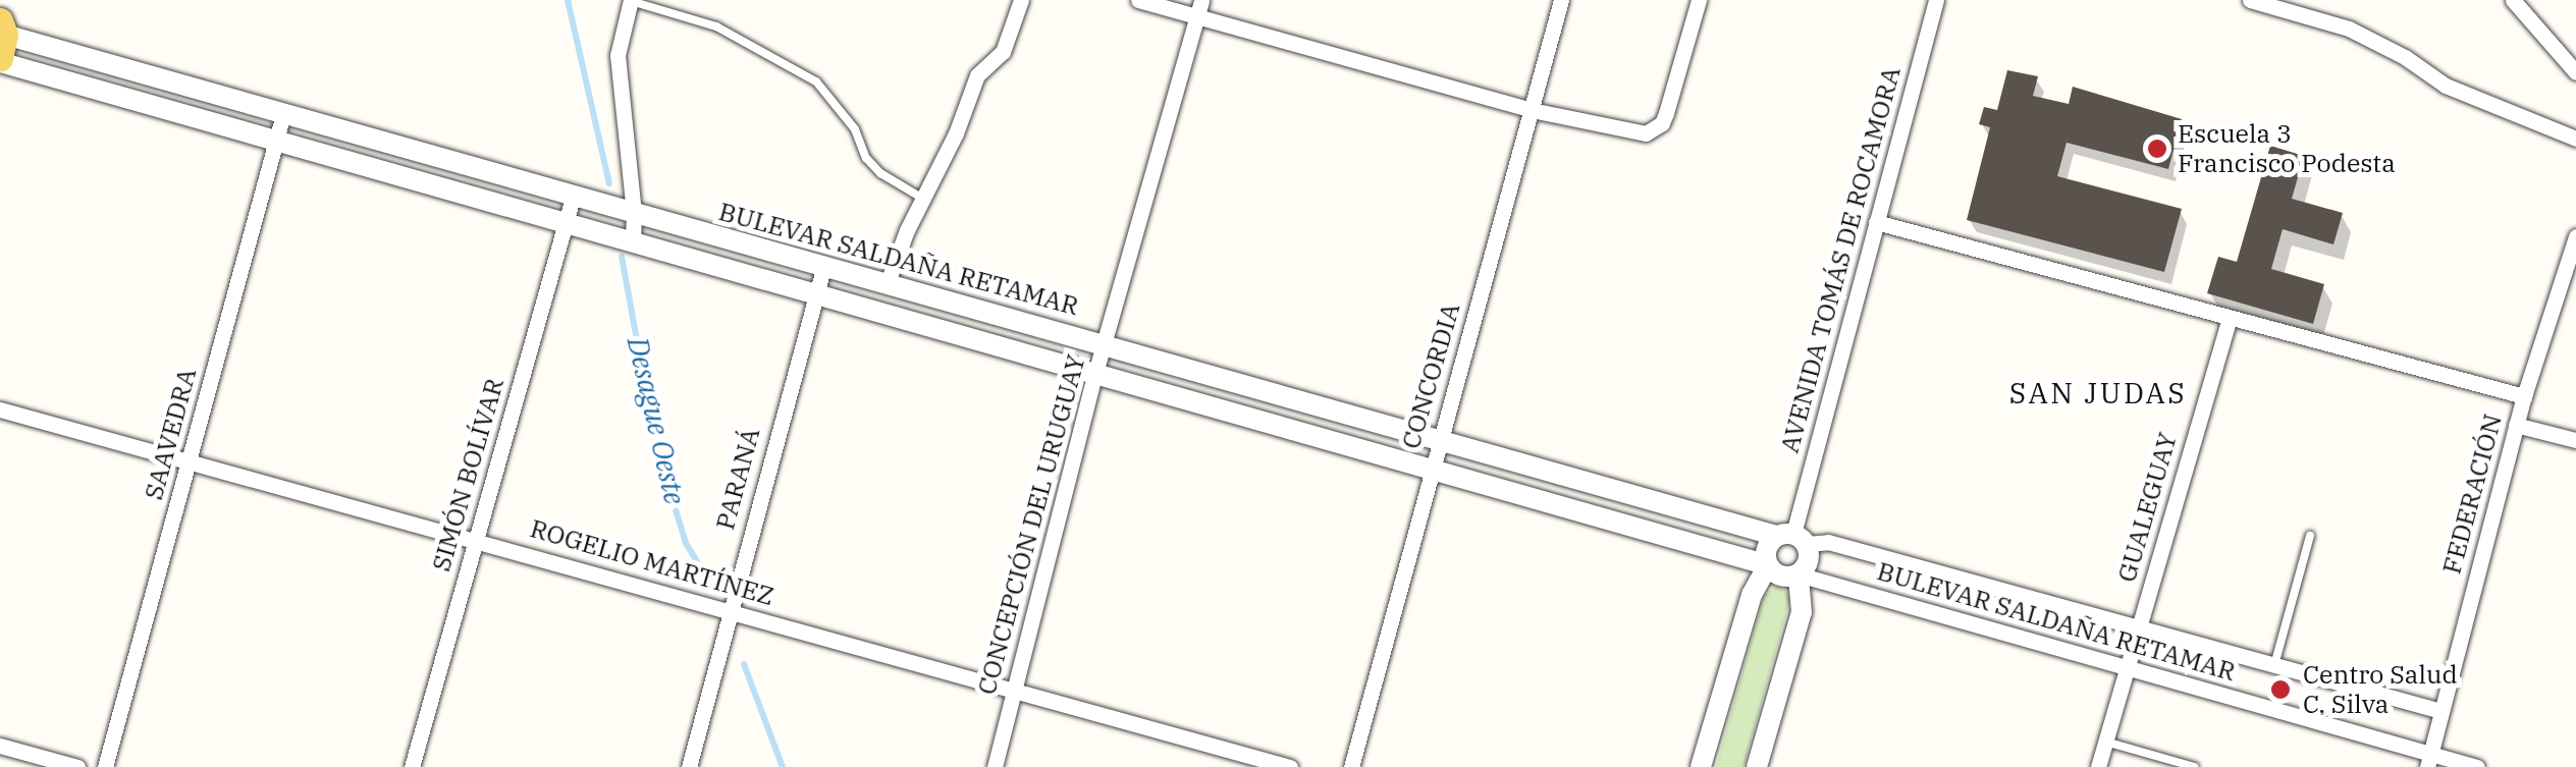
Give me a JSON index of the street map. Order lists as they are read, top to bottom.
{
  "streets": {
    "street": [
      "BULEVAR SALDAÑA RETAMAR",
      "AVENIDA TOMÁS DE ROCAMORA",
      "CONCORDIA",
      "SAAVEDRA",
      "SIMÓN BOLÍVAR",
      "PARANÁ",
      "FEDERACIÓN",
      "GUALEGUAY",
      "CONCEPCIÓN DEL URUGUAY",
      "ROGELIO MARTÍNEZ"
    ]
  },
  "crossings": [
    ["BULEVAR SALDAÑA RETAMAR", "AVENIDA TOMÁS DE ROCAMORA"],
    ["BULEVAR SALDAÑA RETAMAR", "CONCORDIA"],
    ["BULEVAR SALDAÑA RETAMAR", "SAAVEDRA"],
    ["BULEVAR SALDAÑA RETAMAR", "SIMÓN BOLÍVAR"],
    ["BULEVAR SALDAÑA RETAMAR", "PARANÁ"],
    ["BULEVAR SALDAÑA RETAMAR", "FEDERACIÓN"],
    ["BULEVAR SALDAÑA RETAMAR", "GUALEGUAY"],
    ["BULEVAR SALDAÑA RETAMAR", "CONCEPCIÓN DEL URUGUAY"],
    ["SAAVEDRA", "ROGELIO MARTÍNEZ"],
    ["SIMÓN BOLÍVAR", "ROGELIO MARTÍNEZ"],
    ["PARANÁ", "ROGELIO MARTÍNEZ"],
    ["CONCEPCIÓN DEL URUGUAY", "ROGELIO MARTÍNEZ"]
  ],
  "districts": ["SAN JUDAS"],
  "water": ["Desague Oeste"],
  "places": ["Escuela 3 Francisco Podesta", "Centro Salud C. Silva"]
}
